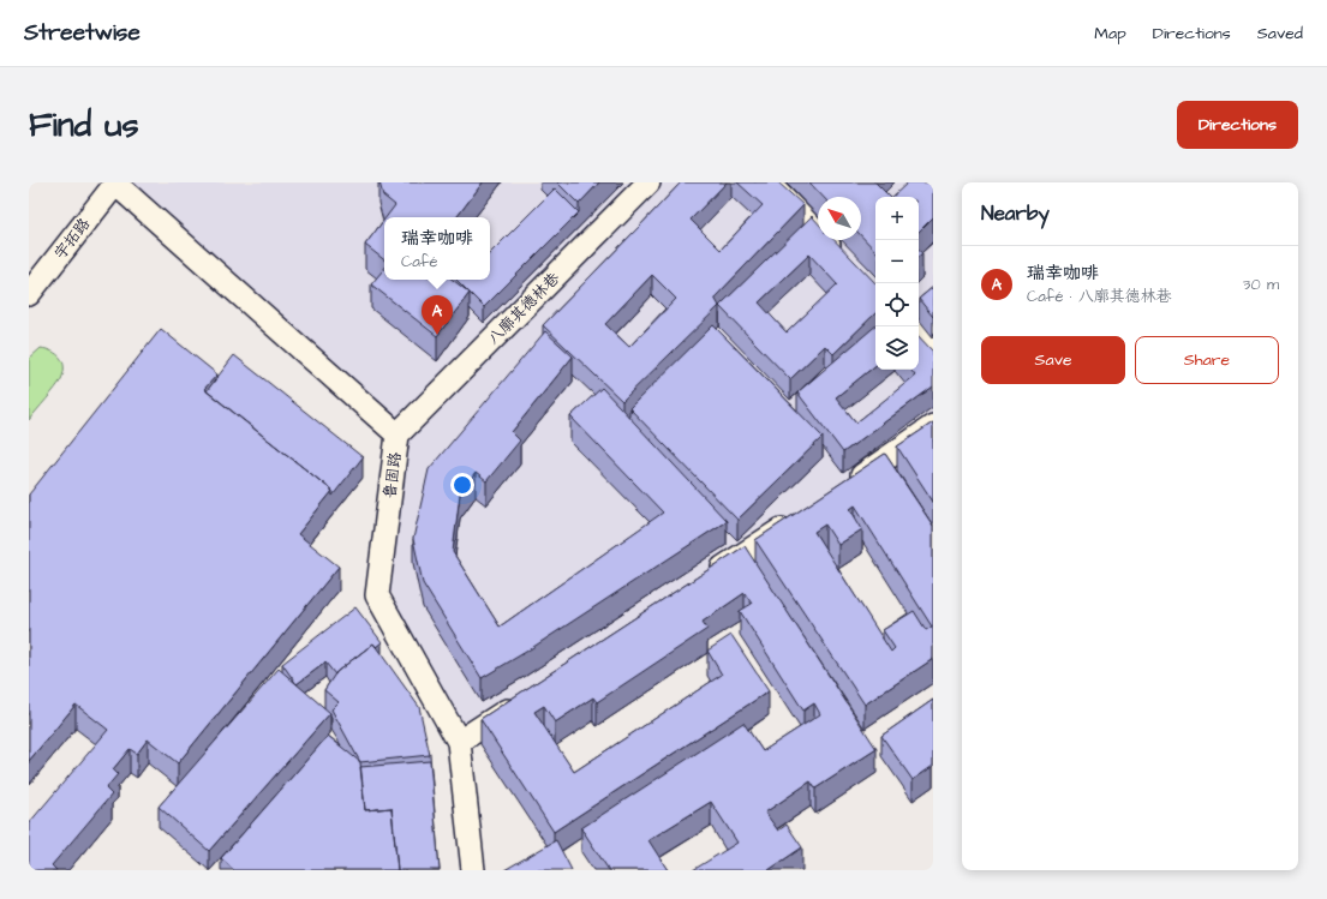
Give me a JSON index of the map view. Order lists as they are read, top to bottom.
{
  "streets": {
    "street": ["宇拓路", "八廓其德林巷", "鲁固路"]
  },
  "crossings": [
    ["宇拓路", "鲁固路"],
    ["八廓其德林巷", "鲁固路"]
  ],
  "north": "top left",
  "page": {
    "header": "Streetwise",
    "nav": ["Map", "Directions", "Saved"],
    "buttons": [
      "Directions",
      ["Save", "Share"]
    ],
    "title": "Find us",
    "heading": "Nearby",
    "map_buttons": ["+", "−"],
    "popup": ["瑞幸咖啡", "Café"],
    "list": [
      {
        "mark": "A",
        "name": "瑞幸咖啡",
        "note": "Café · 八廓其德林巷",
        "value": "30 m"
      }
    ],
    "pins": "A"
  }
}
